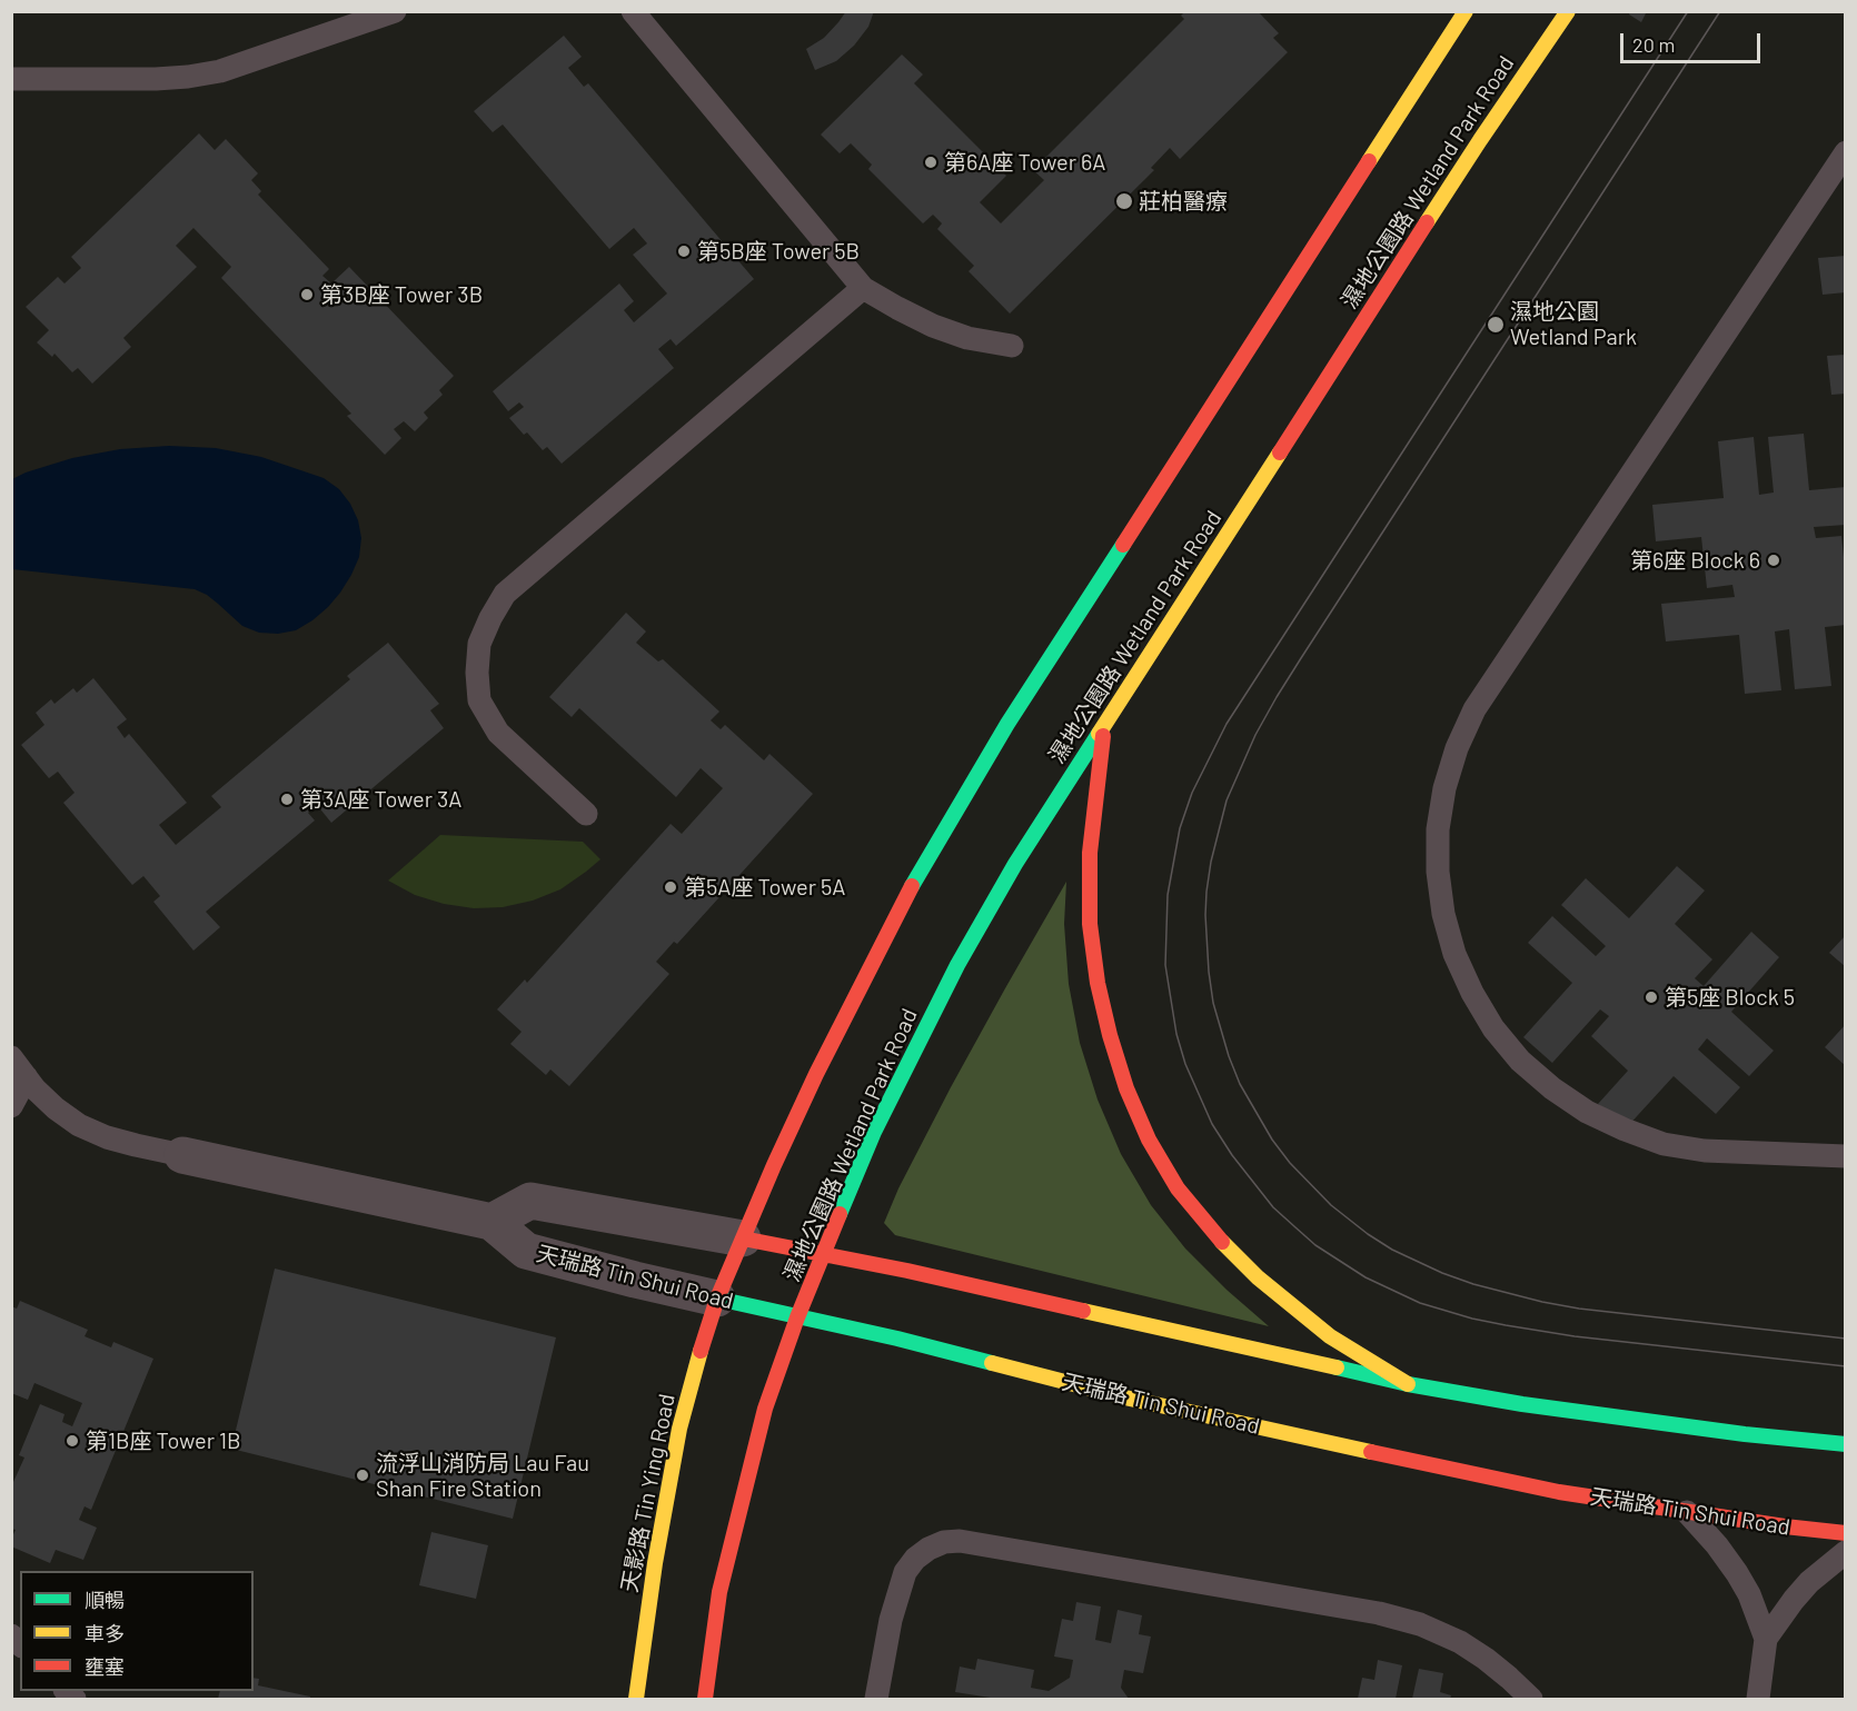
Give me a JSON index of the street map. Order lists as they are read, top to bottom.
{
  "streets": {
    "main road": ["濕地公園路 Wetland Park Road", "天瑞路 Tin Shui Road", "天影路 Tin Ying Road"]
  },
  "crossings": [
    ["濕地公園路 Wetland Park Road", "天瑞路 Tin Shui Road"],
    ["天瑞路 Tin Shui Road", "天影路 Tin Ying Road"]
  ],
  "places": [
    "第6A座 Tower 6A",
    "莊柏醫療",
    "第5B座 Tower 5B",
    "第3B座 Tower 3B",
    "濕地公園 Wetland Park",
    "第6座 Block 6",
    "第3A座 Tower 3A",
    "第5A座 Tower 5A",
    "第5座 Block 5",
    "第1B座 Tower 1B",
    "流浮山消防局 Lau Fau Shan Fire Station"
  ],
  "legend": ["順暢", "車多", "壅塞"],
  "scale_bar": "20 m"
}
